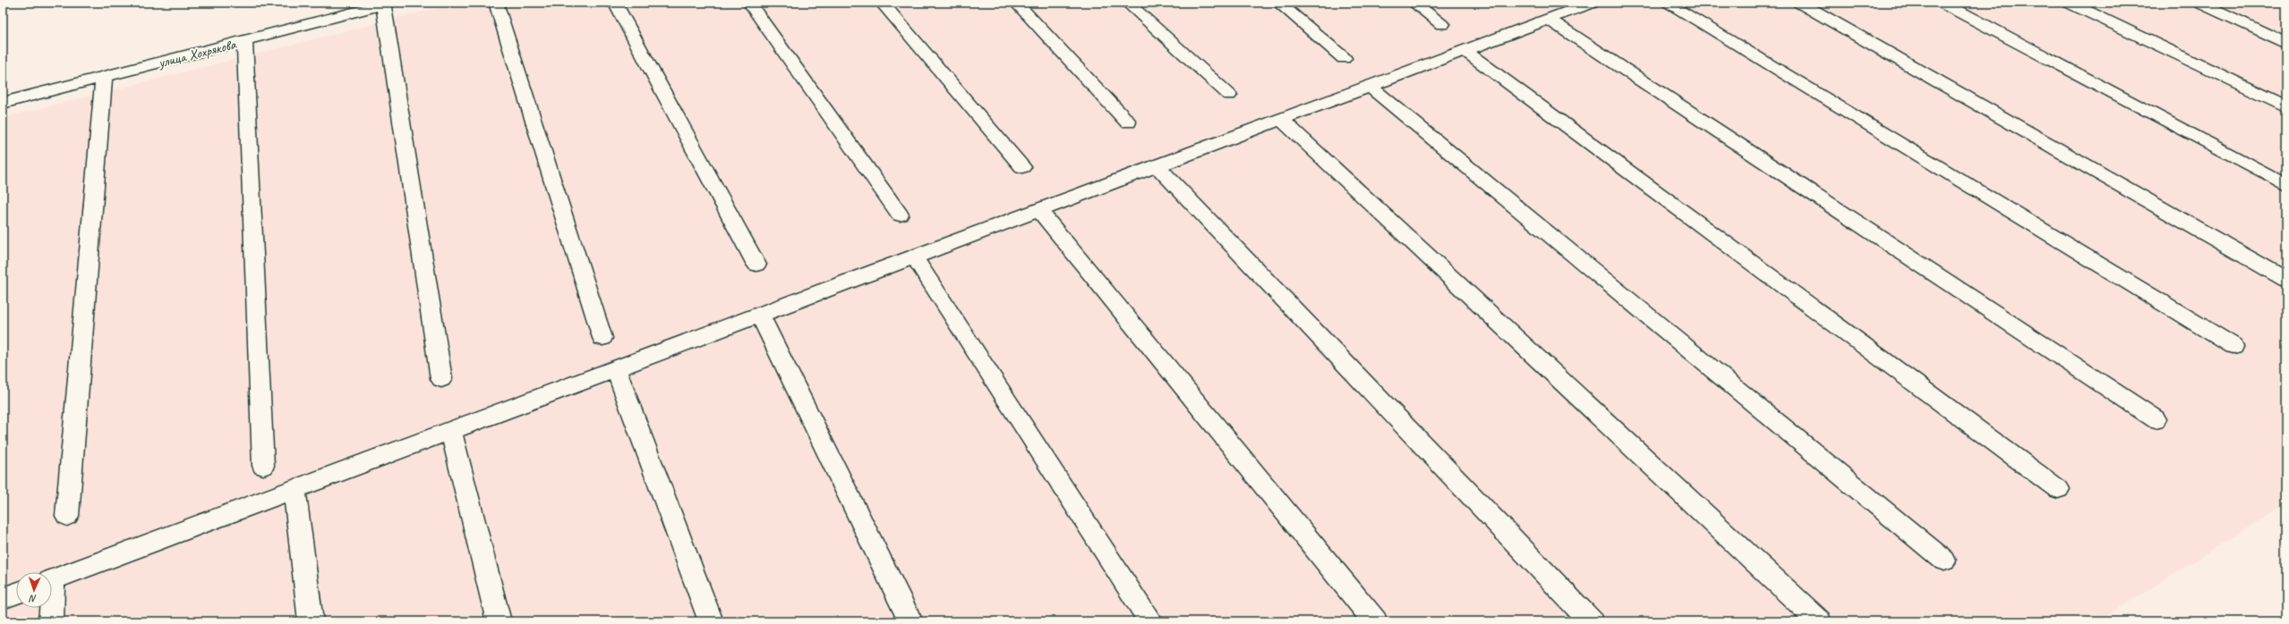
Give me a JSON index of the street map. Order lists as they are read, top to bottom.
{
  "streets": {
    "street": ["улица Хохрякова"]
  },
  "north": "bottom"
}
